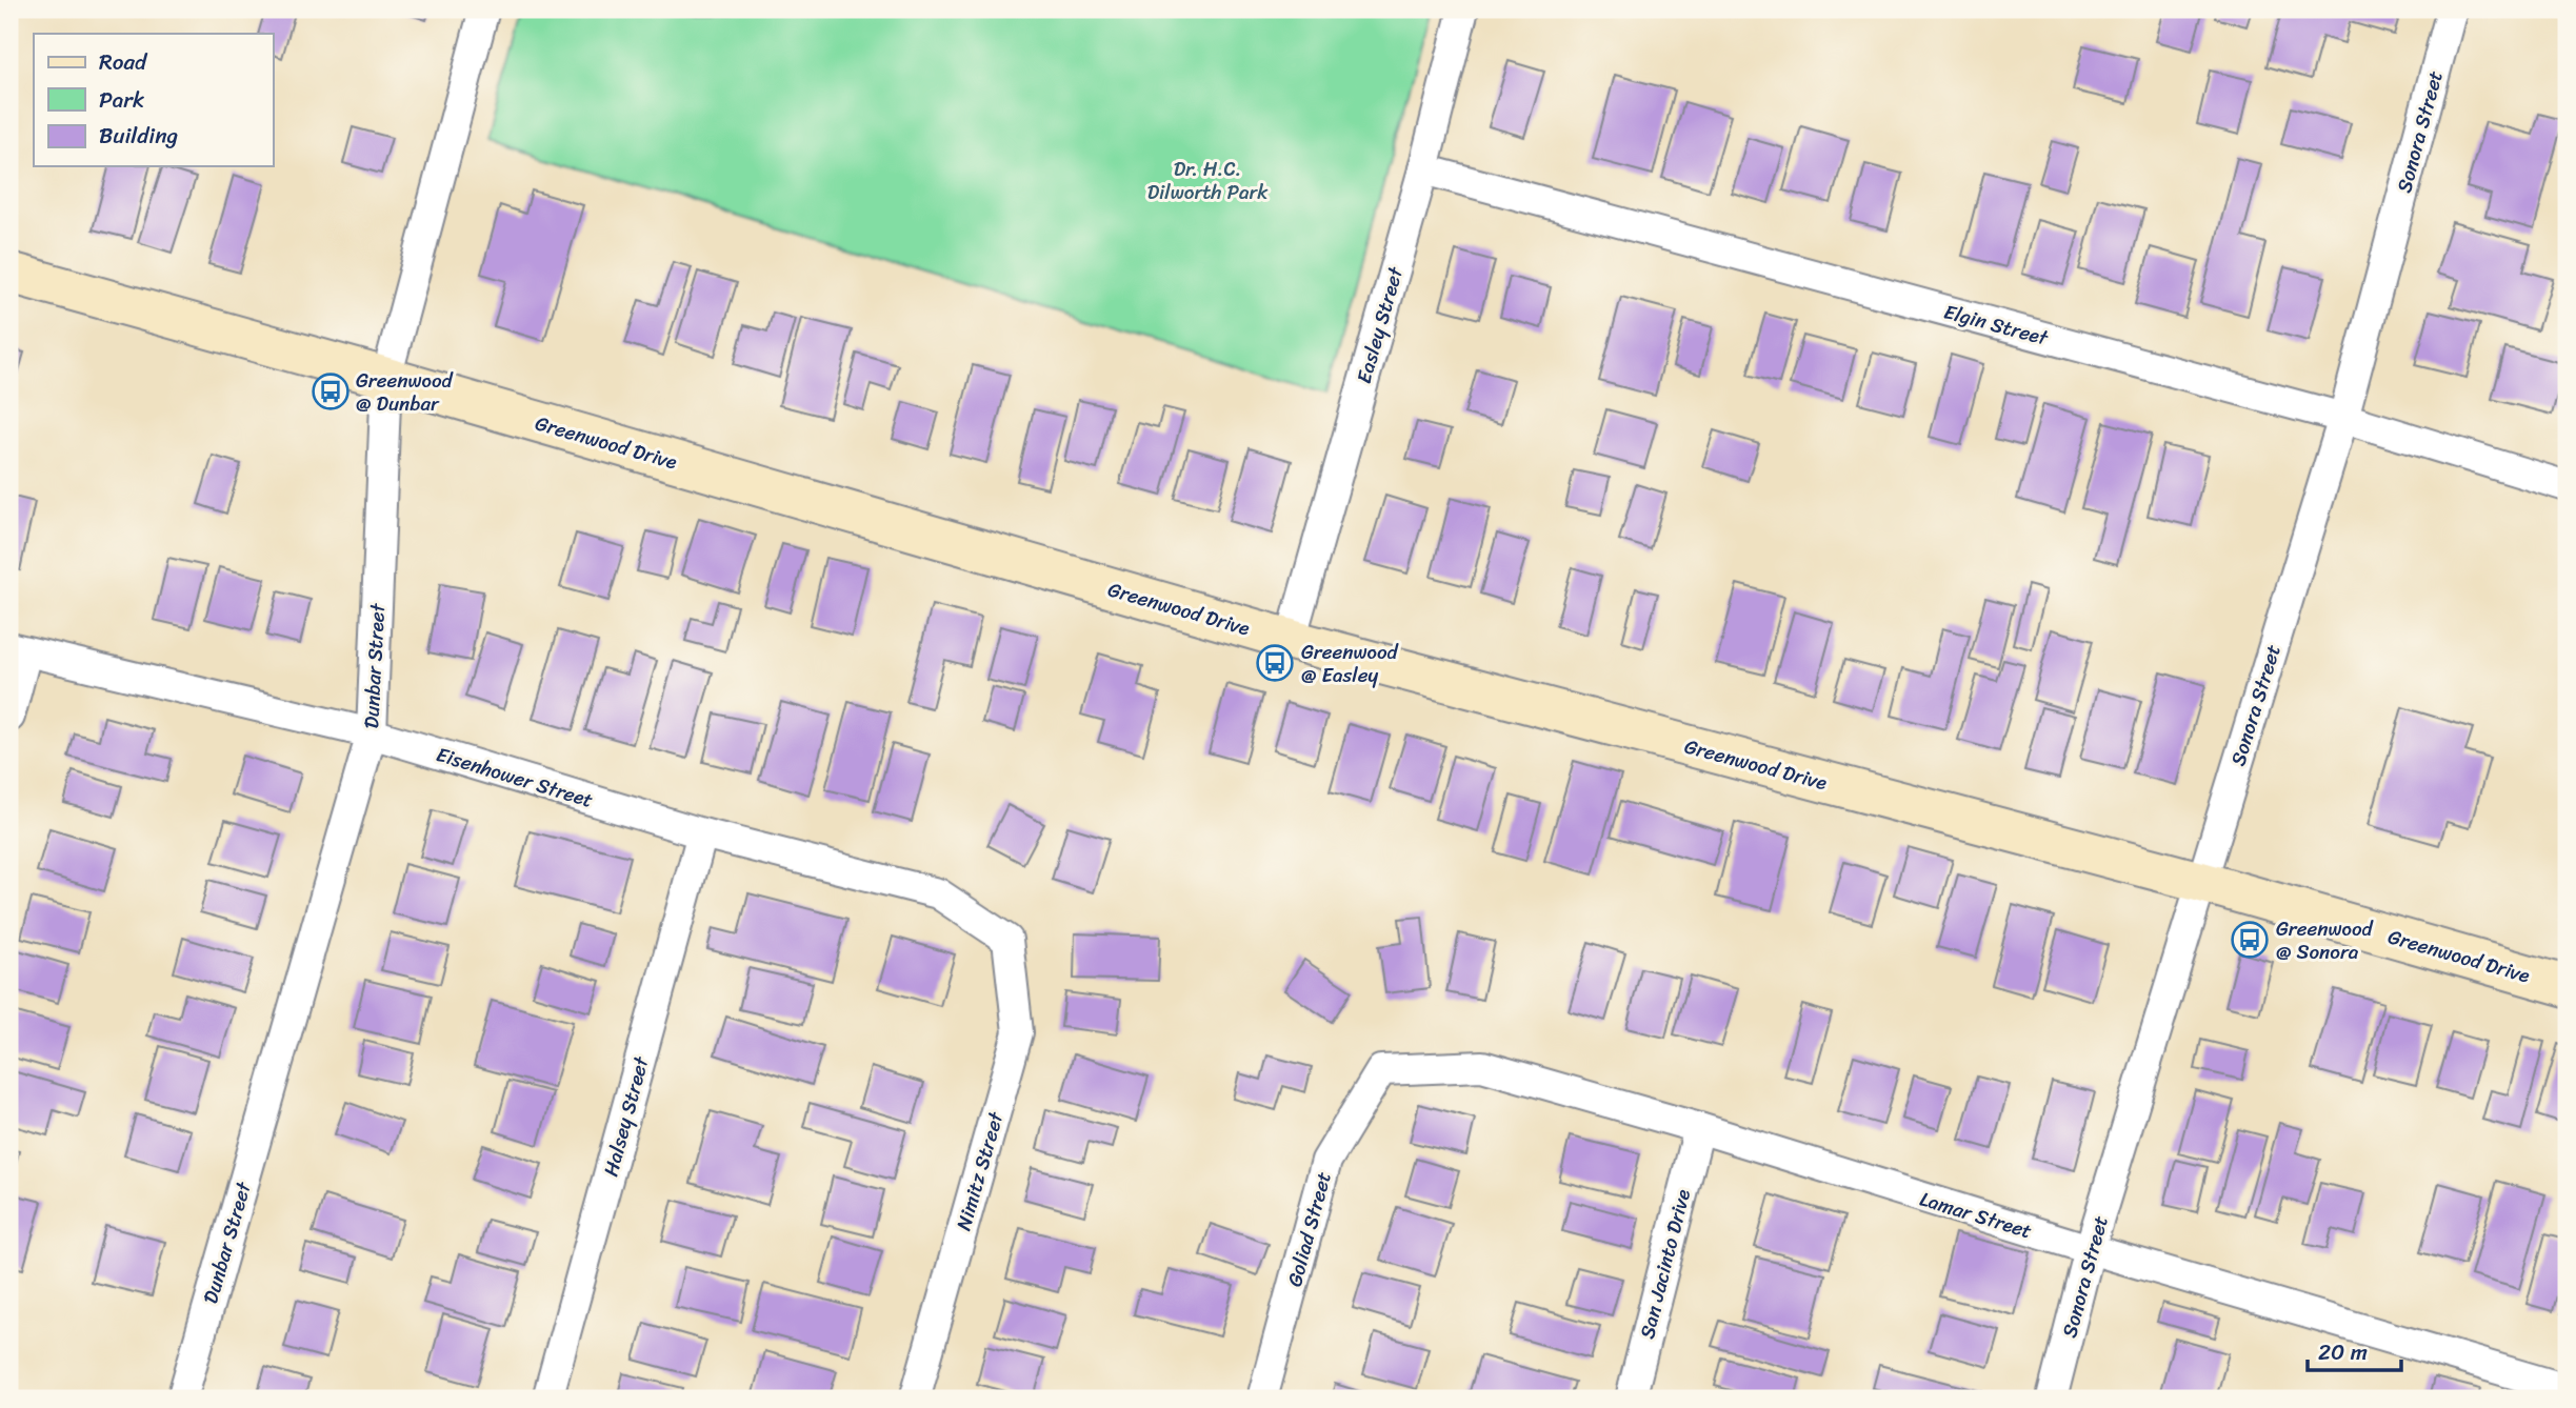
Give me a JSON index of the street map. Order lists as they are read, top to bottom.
{
  "streets": {
    "main road": ["Greenwood Drive"],
    "street": [
      "Sonora Street",
      "Elgin Street",
      "Easley Street",
      "Dunbar Street",
      "Eisenhower Street",
      "Halsey Street",
      "Nimitz Street",
      "Lamar Street",
      "Goliad Street",
      "San Jacinto Drive"
    ]
  },
  "crossings": [
    ["Sonora Street", "Elgin Street"],
    ["Sonora Street", "Greenwood Drive"],
    ["Sonora Street", "Lamar Street"],
    ["Elgin Street", "Easley Street"],
    ["Easley Street", "Greenwood Drive"],
    ["Greenwood Drive", "Dunbar Street"],
    ["Dunbar Street", "Eisenhower Street"],
    ["Eisenhower Street", "Halsey Street"],
    ["Eisenhower Street", "Nimitz Street"],
    ["Lamar Street", "Goliad Street"],
    ["Lamar Street", "San Jacinto Drive"]
  ],
  "parks": ["Dr. H.C. Dilworth Park"],
  "places": {
    "bus stop": ["Greenwood @ Dunbar", "Greenwood @ Easley", "Greenwood @ Sonora"]
  },
  "legend": ["Road", "Park", "Building"],
  "scale_bar": "20 m"
}
